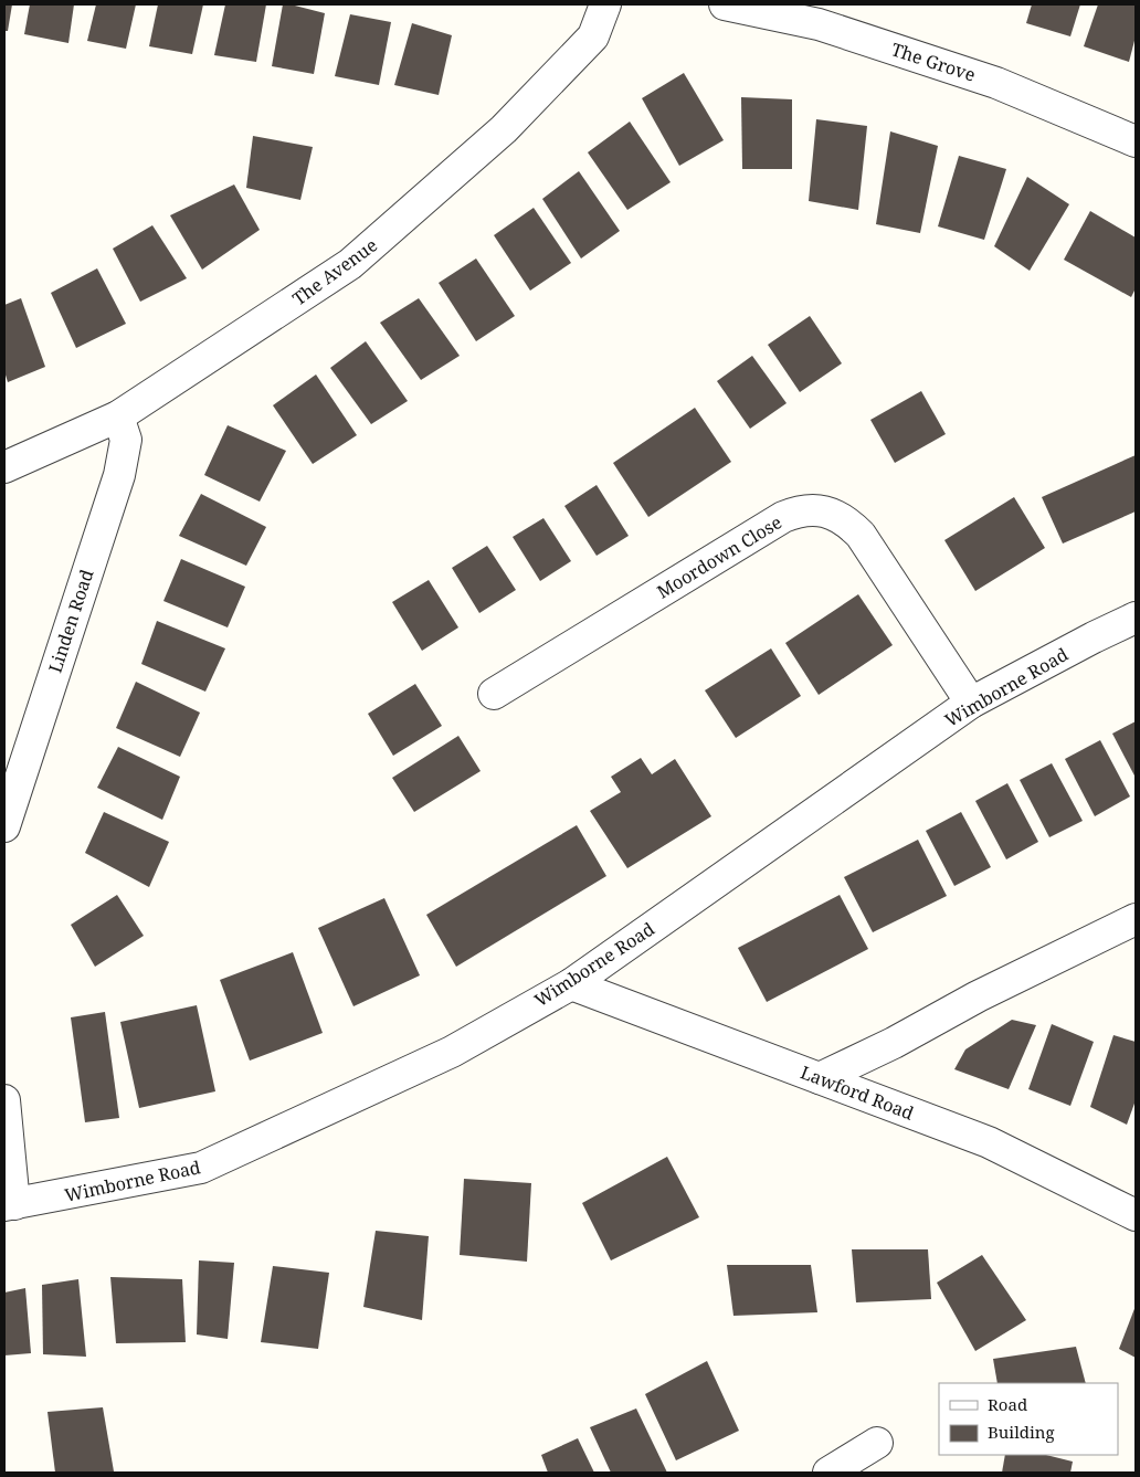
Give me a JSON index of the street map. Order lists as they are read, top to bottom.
{
  "streets": {
    "street": [
      "The Grove",
      "The Avenue",
      "Moordown Close",
      "Linden Road",
      "Wimborne Road",
      "Lawford Road"
    ]
  },
  "crossings": [
    ["The Avenue", "Linden Road"],
    ["Moordown Close", "Wimborne Road"],
    ["Wimborne Road", "Lawford Road"]
  ],
  "legend": ["Road", "Building"]
}
